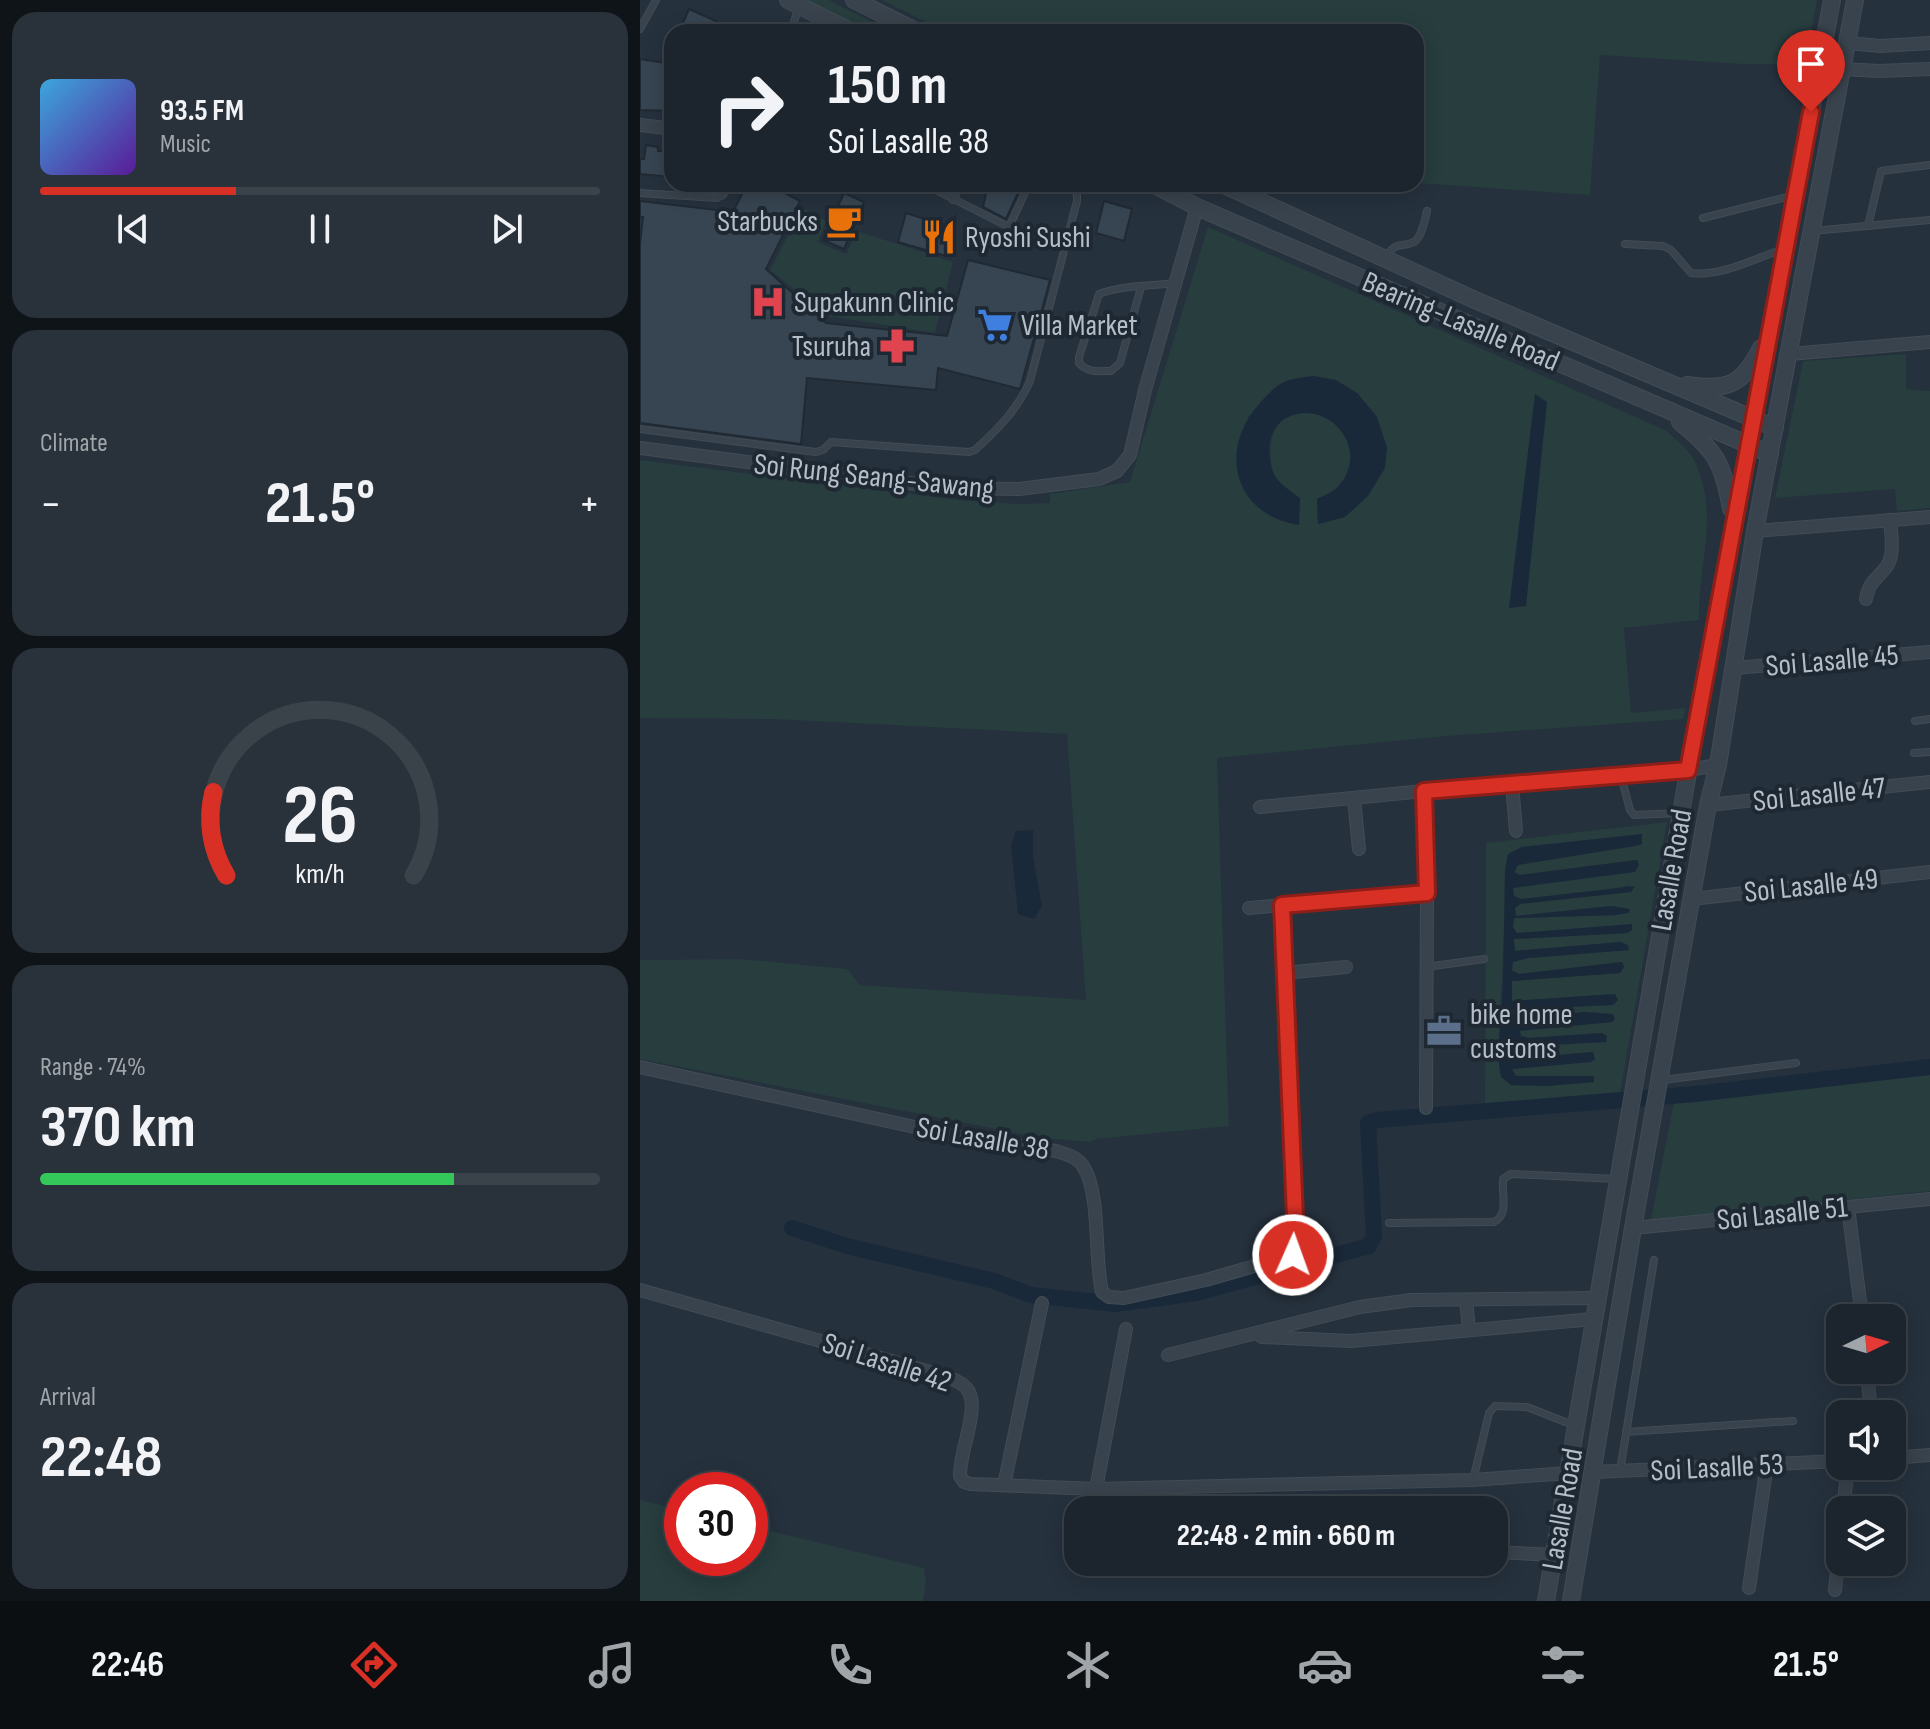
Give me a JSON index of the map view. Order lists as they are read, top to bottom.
{
  "streets": {
    "street": [
      "Bearing-Lasalle Road",
      "Soi Rung Seang-Sawang",
      "Soi Lasalle 45",
      "Soi Lasalle 47",
      "Lasalle Road",
      "Soi Lasalle 49",
      "Soi Lasalle 38",
      "Soi Lasalle 51",
      "Soi Lasalle 42",
      "Soi Lasalle 53"
    ]
  },
  "crossings": [
    ["Bearing-Lasalle Road", "Soi Rung Seang-Sawang"],
    ["Bearing-Lasalle Road", "Lasalle Road"],
    ["Soi Lasalle 45", "Lasalle Road"],
    ["Soi Lasalle 47", "Lasalle Road"],
    ["Lasalle Road", "Soi Lasalle 49"],
    ["Lasalle Road", "Soi Lasalle 51"],
    ["Lasalle Road", "Soi Lasalle 42"],
    ["Lasalle Road", "Soi Lasalle 53"]
  ],
  "places": {
    "cafe": ["Starbucks"],
    "restaurant": ["Ryoshi Sushi"],
    "hospital": ["Supakunn Clinic"],
    "supermarket": ["Villa Market"],
    "pharmacy": ["Tsuruha"],
    "office": ["bike home customs"]
  },
  "north": "right",
  "page": {
    "turn": ["150 m", "Soi Lasalle 38"],
    "song": ["93.5 FM", "Music"],
    "tile": [
      "Climate",
      ["Range · 74%", "370 km"],
      ["Arrival", "22:48"]
    ],
    "heat": ["−", "21.5°", "+"],
    "limit": "30",
    "trip": "22:48 · 2 min · 660 m",
    "tabs": ["22:46", "21.5°"],
    "gauge": ["26", "km/h"]
  }
}
